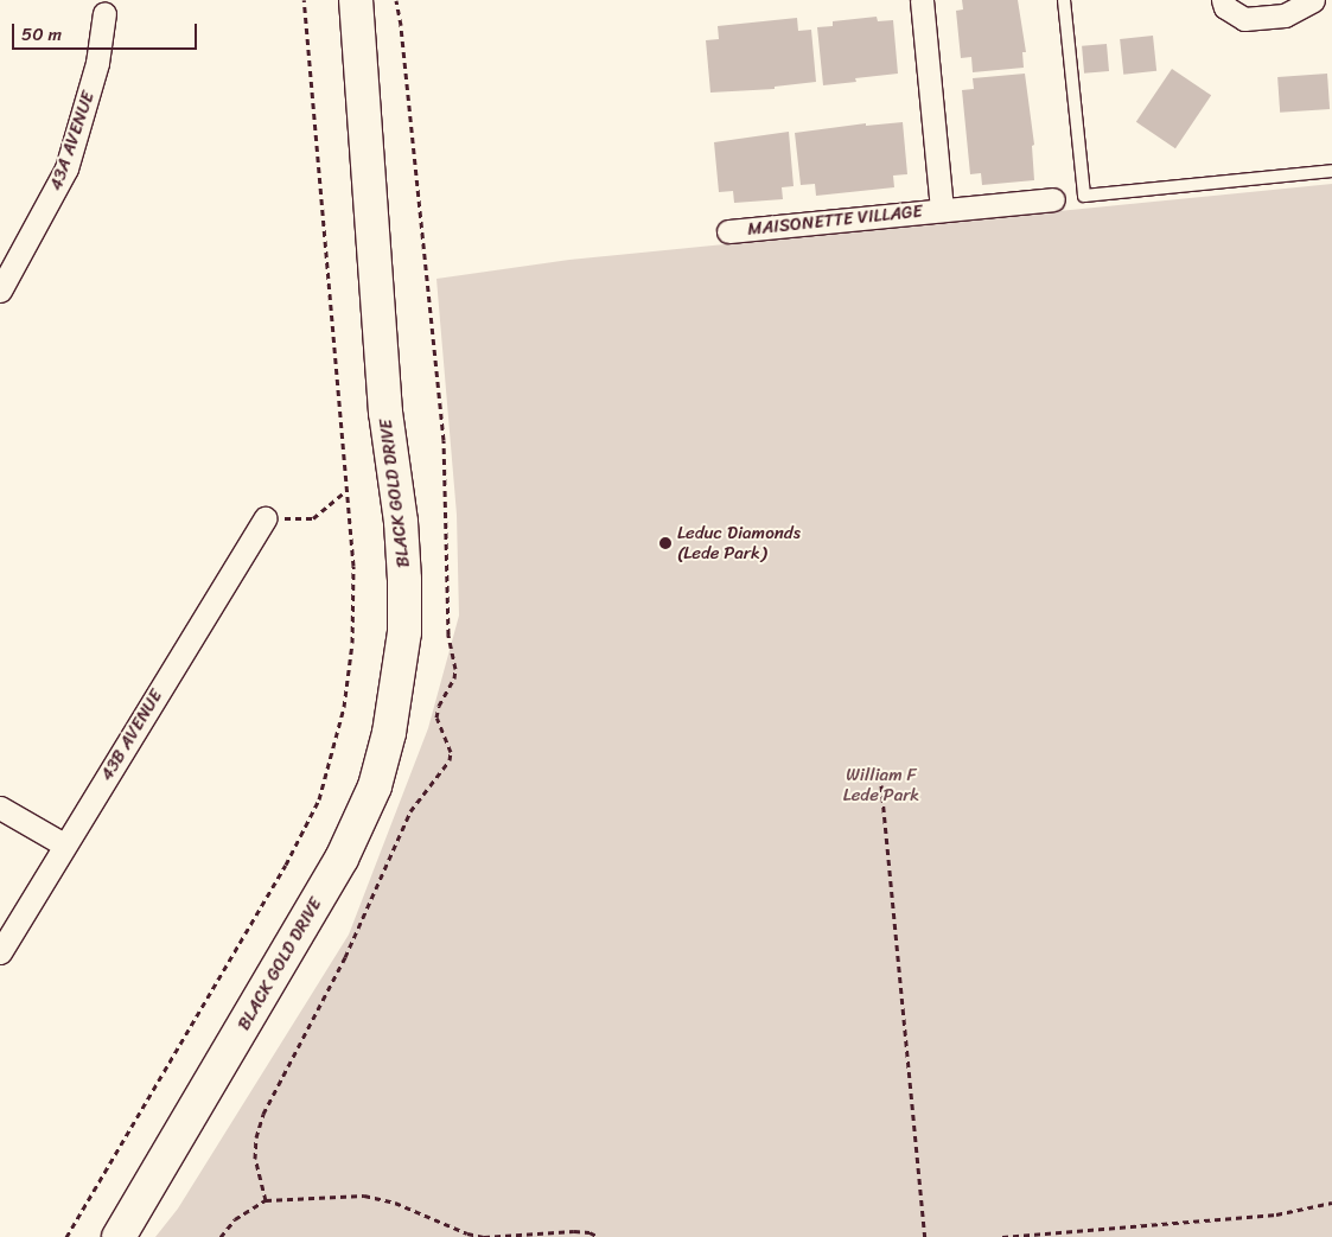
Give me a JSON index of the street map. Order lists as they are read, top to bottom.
{
  "streets": {
    "main road": ["BLACK GOLD DRIVE"],
    "street": ["43A AVENUE", "MAISONETTE VILLAGE", "43B AVENUE"]
  },
  "parks": ["William F Lede Park"],
  "places": ["Leduc Diamonds (Lede Park)"],
  "scale_bar": "50 m"
}
